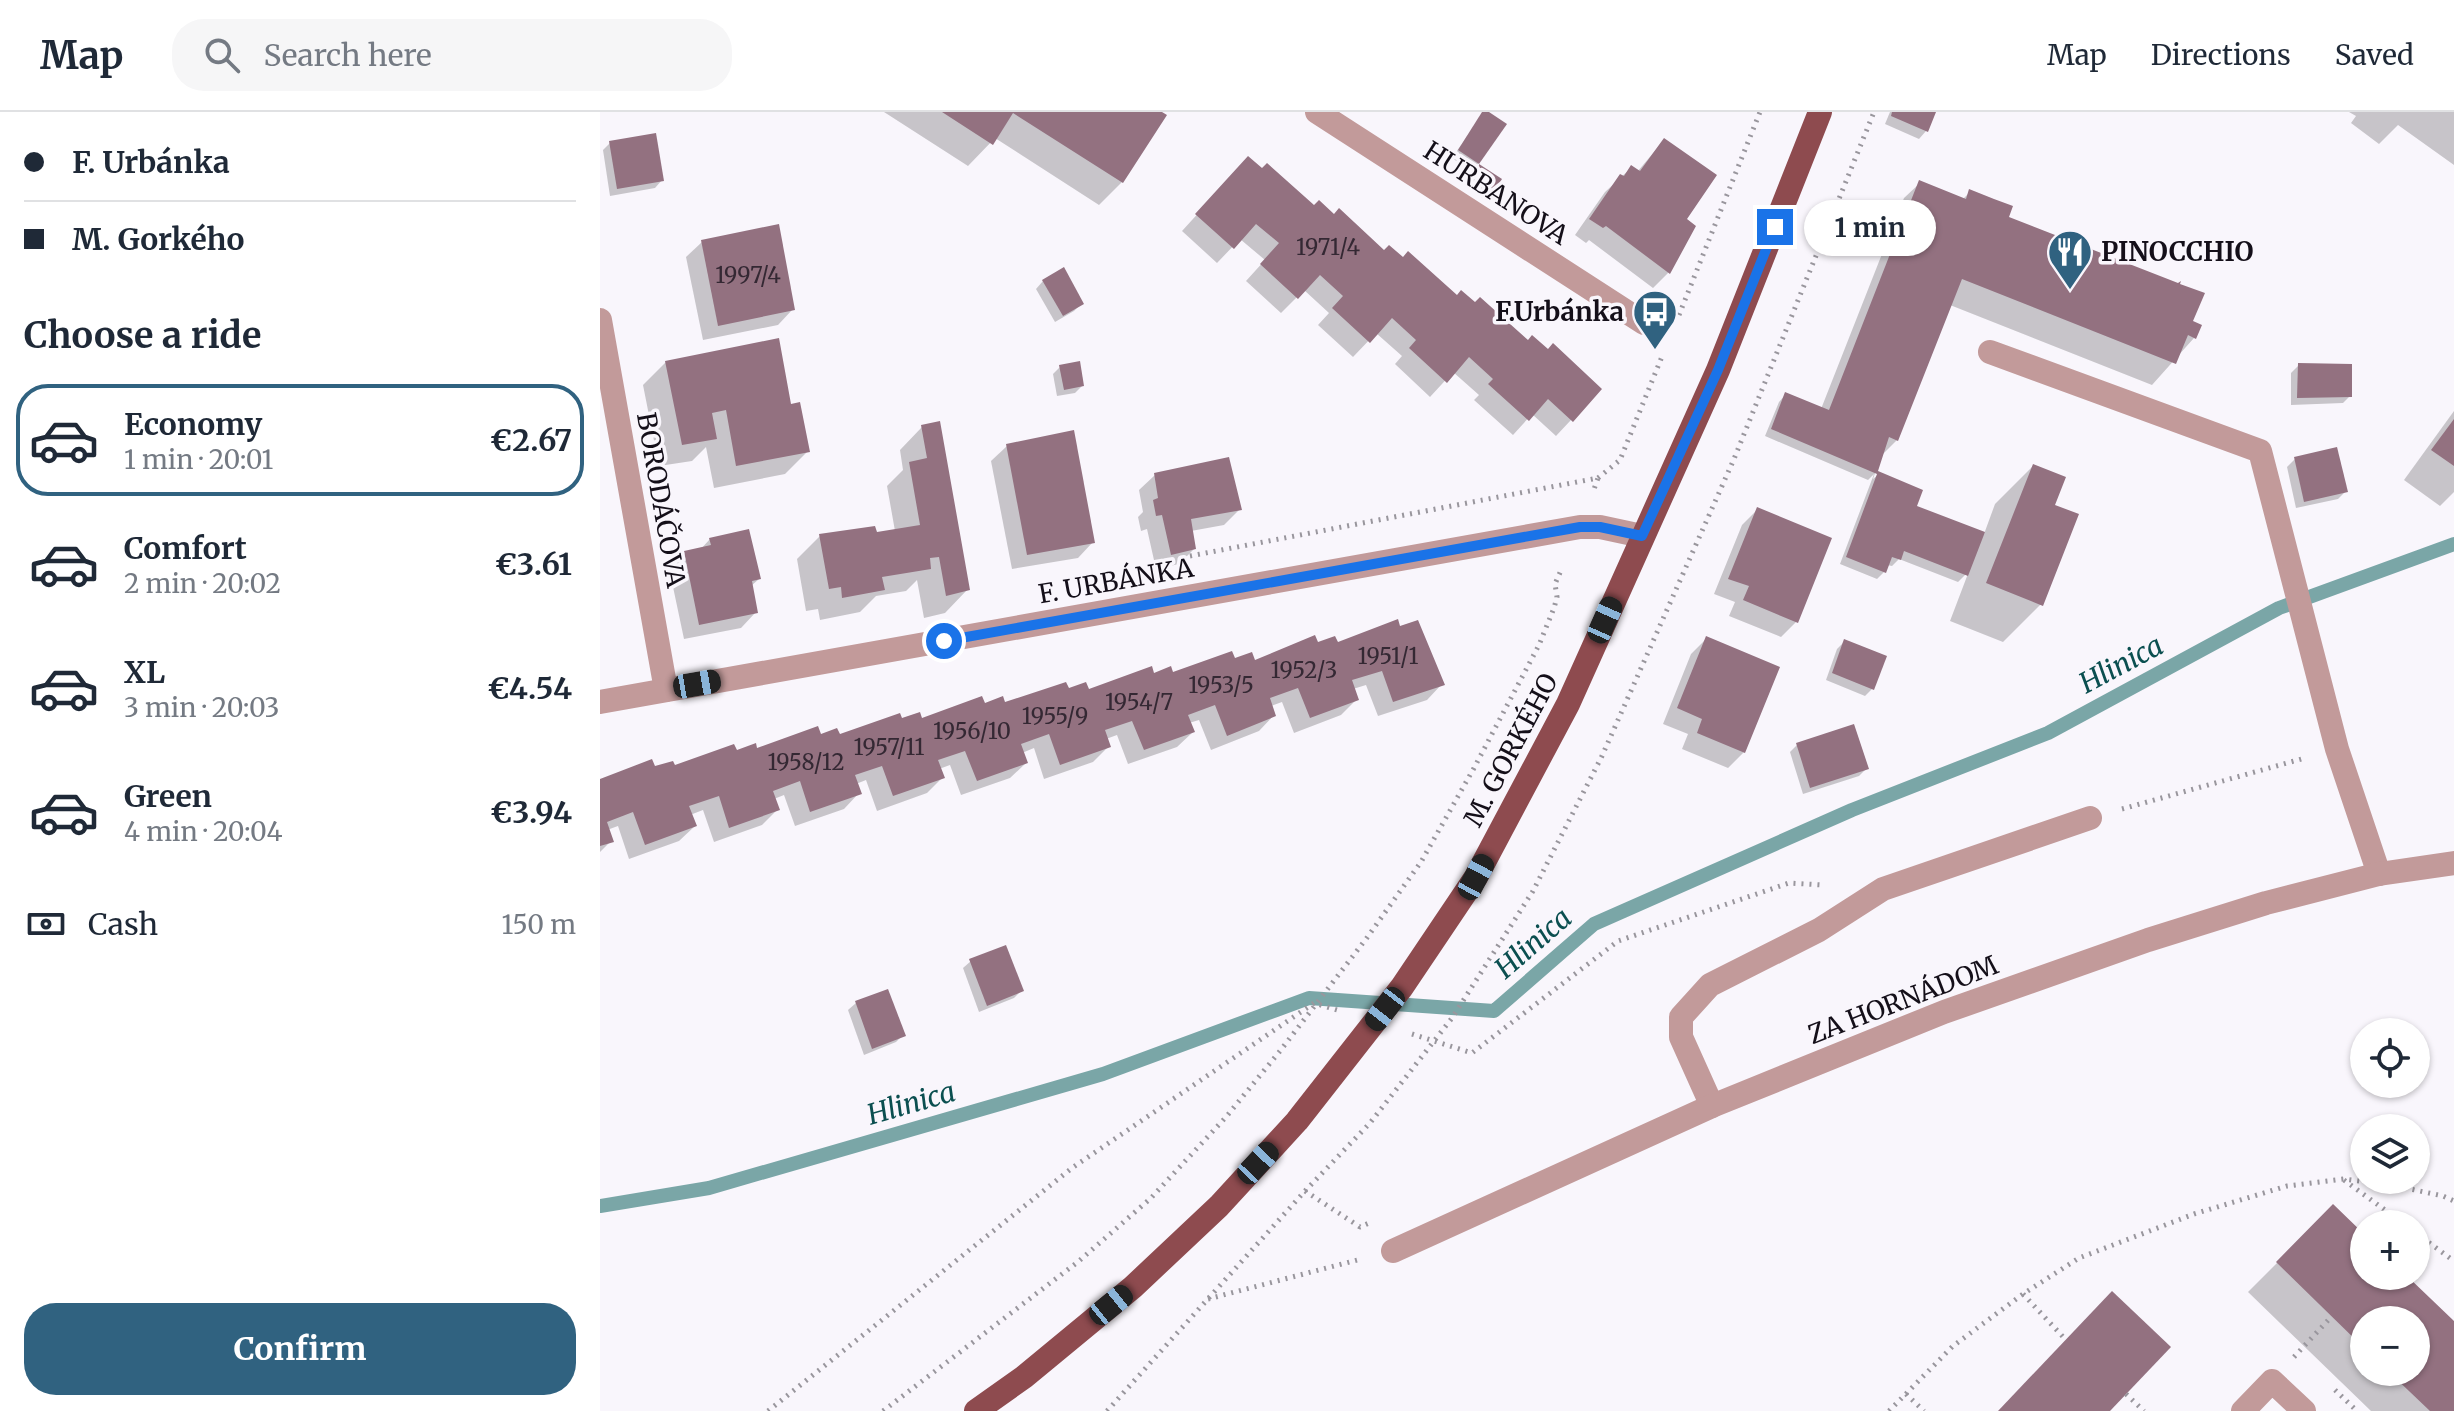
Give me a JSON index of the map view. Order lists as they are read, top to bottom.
{
  "streets": {
    "main road": ["M. GORKÉHO"],
    "street": [
      "HURBANOVA",
      "BORODÁČOVA",
      "F. URBÁNKA",
      "ZA HORNÁDOM"
    ]
  },
  "crossings": [
    ["BORODÁČOVA", "F. URBÁNKA"],
    ["F. URBÁNKA", "M. GORKÉHO"]
  ],
  "water": ["Hlinica"],
  "places": {
    "restaurant": ["PINOCCHIO"],
    "bus stop": ["F.Urbánka"]
  },
  "house_numbers": [
    "1971/4",
    "1997/4",
    "1951/1",
    "1952/3",
    "1953/5",
    "1954/7",
    "1955/9",
    "1956/10",
    "1957/11",
    "1958/12"
  ],
  "page": {
    "header": "Map",
    "search": "Search here",
    "nav": ["Map", "Directions", "Saved"],
    "banner": ["F. Urbánka", "M. Gorkého"],
    "bubble": "1 min",
    "heading": "Choose a ride",
    "list": [
      {
        "name": "Economy",
        "note": "1 min · 20:01",
        "value": "€2.67"
      },
      {
        "name": "Comfort",
        "note": "2 min · 20:02",
        "value": "€3.61"
      },
      {
        "name": "XL",
        "note": "3 min · 20:03",
        "value": "€4.54"
      },
      {
        "name": "Green",
        "note": "4 min · 20:04",
        "value": "€3.94"
      }
    ],
    "pay": ["Cash", "150 m"],
    "map_buttons": ["+", "−"],
    "buttons": "Confirm"
  }
}
